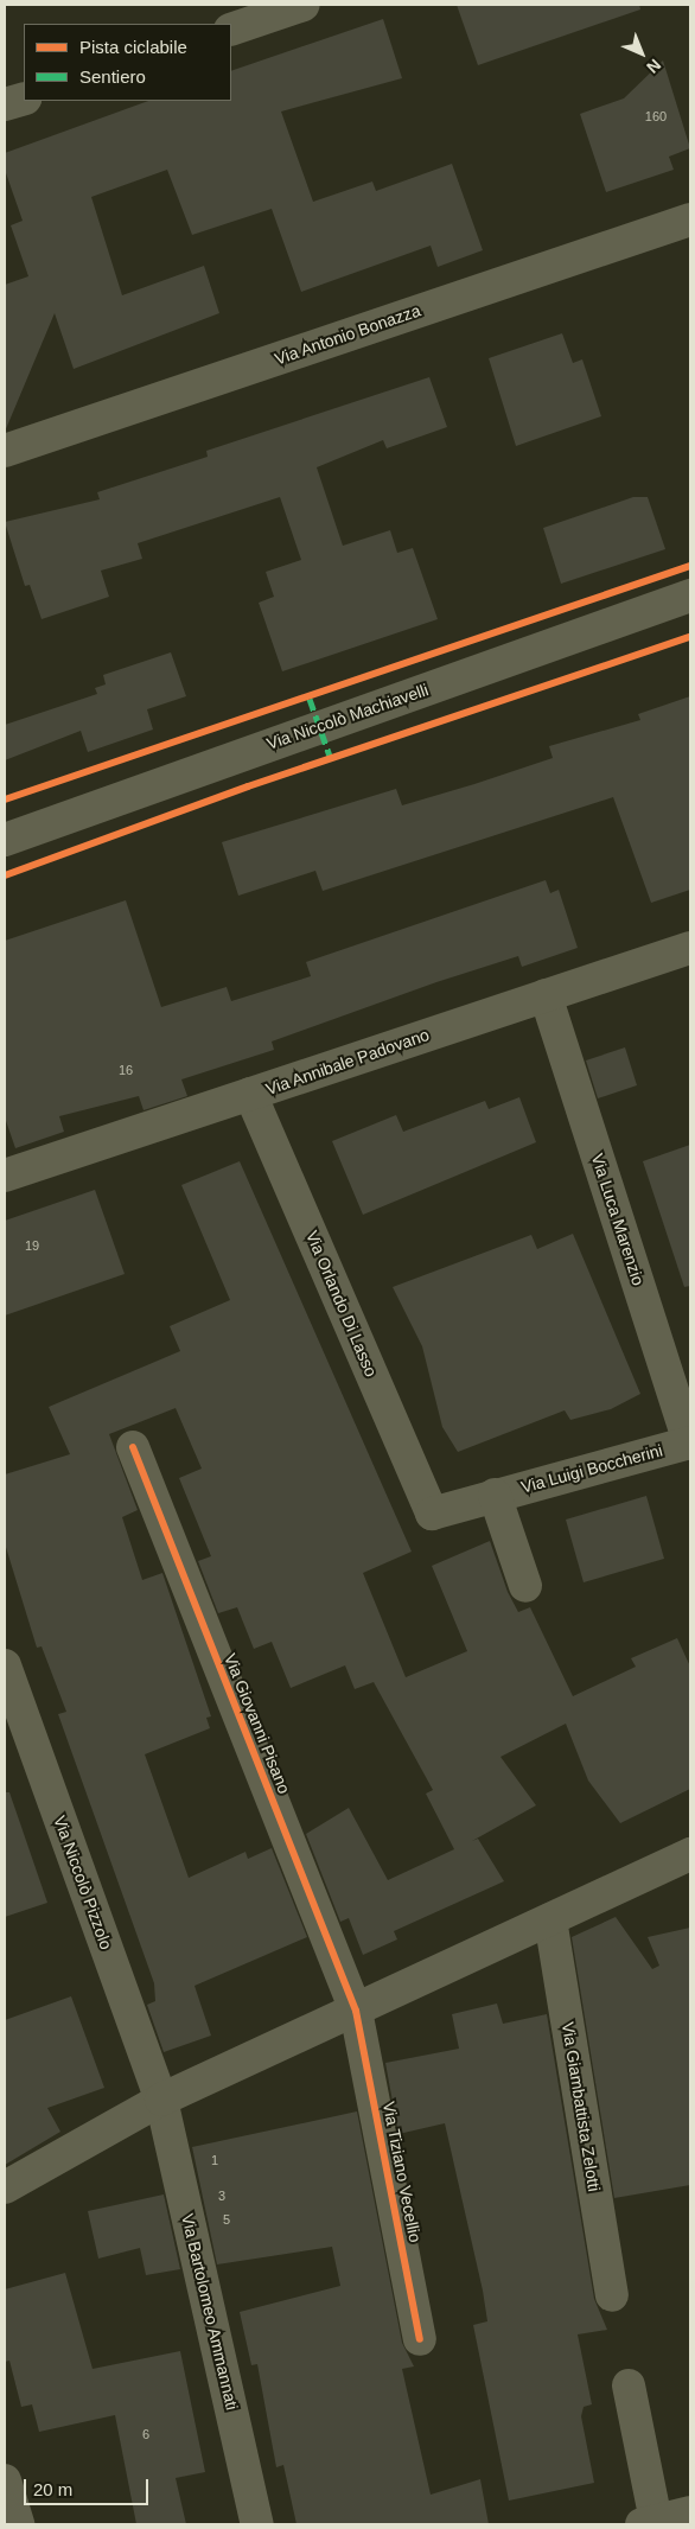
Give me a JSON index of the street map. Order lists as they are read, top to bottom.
{
  "streets": {
    "street": [
      "Via Antonio Bonazza",
      "Via Niccolò Machiavelli",
      "Via Annibale Padovano",
      "Via Luca Marenzio",
      "Via Orlando Di Lasso",
      "Via Luigi Boccherini",
      "Via Giovanni Pisano",
      "Via Niccolò Pizzolo",
      "Via Giambattista Zelotti",
      "Via Tiziano Vecellio",
      "Via Bartolomeo Ammannati"
    ]
  },
  "crossings": [
    ["Via Annibale Padovano", "Via Luca Marenzio"],
    ["Via Annibale Padovano", "Via Orlando Di Lasso"],
    ["Via Luca Marenzio", "Via Luigi Boccherini"],
    ["Via Orlando Di Lasso", "Via Luigi Boccherini"],
    ["Via Giovanni Pisano", "Via Tiziano Vecellio"],
    ["Via Niccolò Pizzolo", "Via Bartolomeo Ammannati"]
  ],
  "house_numbers": [
    "160",
    "16",
    "19",
    "1",
    "3",
    "5",
    "6"
  ],
  "legend": ["Pista ciclabile", "Sentiero"],
  "scale_bar": "20 m",
  "north": "bottom right"
}
